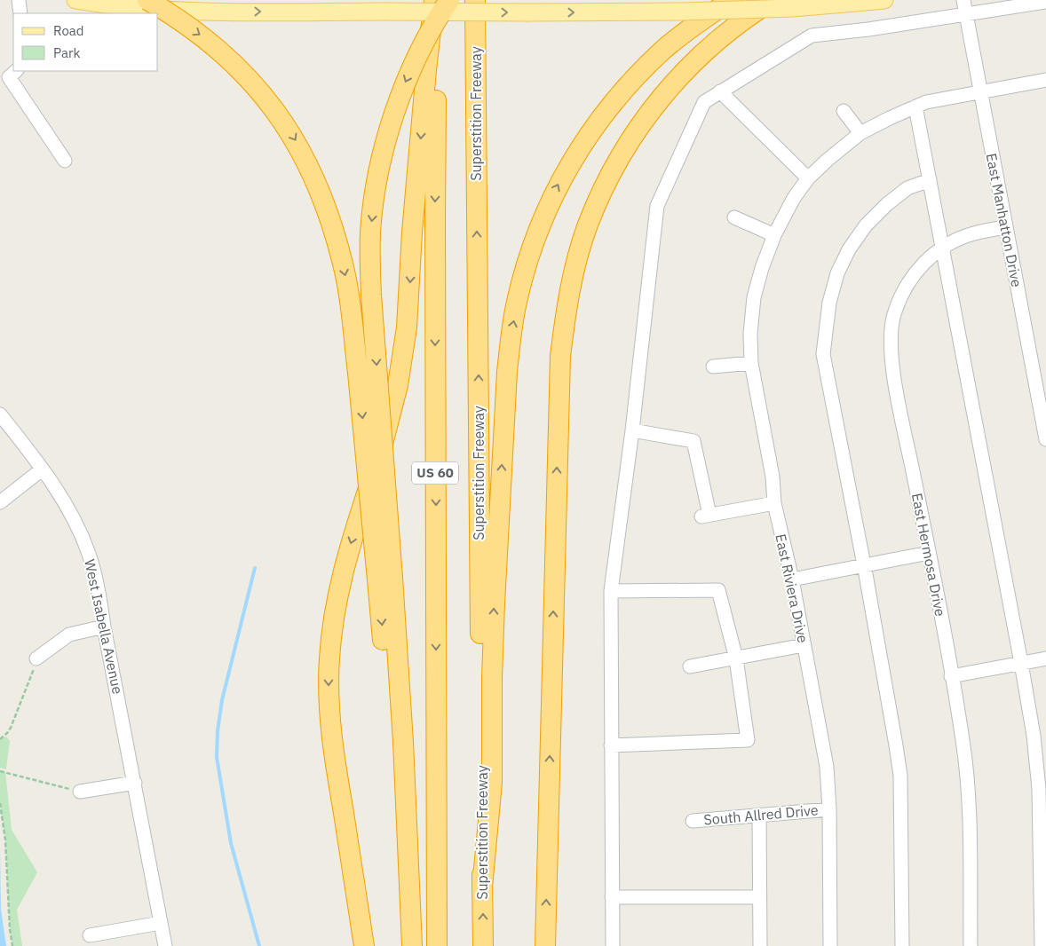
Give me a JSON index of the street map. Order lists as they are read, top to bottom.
{
  "streets": {
    "highway": ["Superstition Freeway", "US 60"],
    "street": [
      "East Manhatton Drive",
      "East Hermosa Drive",
      "East Riviera Drive",
      "West Isabella Avenue",
      "South Allred Drive"
    ]
  },
  "crossings": [
    ["East Manhatton Drive", "East Hermosa Drive"],
    ["East Manhatton Drive", "East Riviera Drive"],
    ["East Riviera Drive", "South Allred Drive"]
  ],
  "legend": ["Road", "Park"]
}
